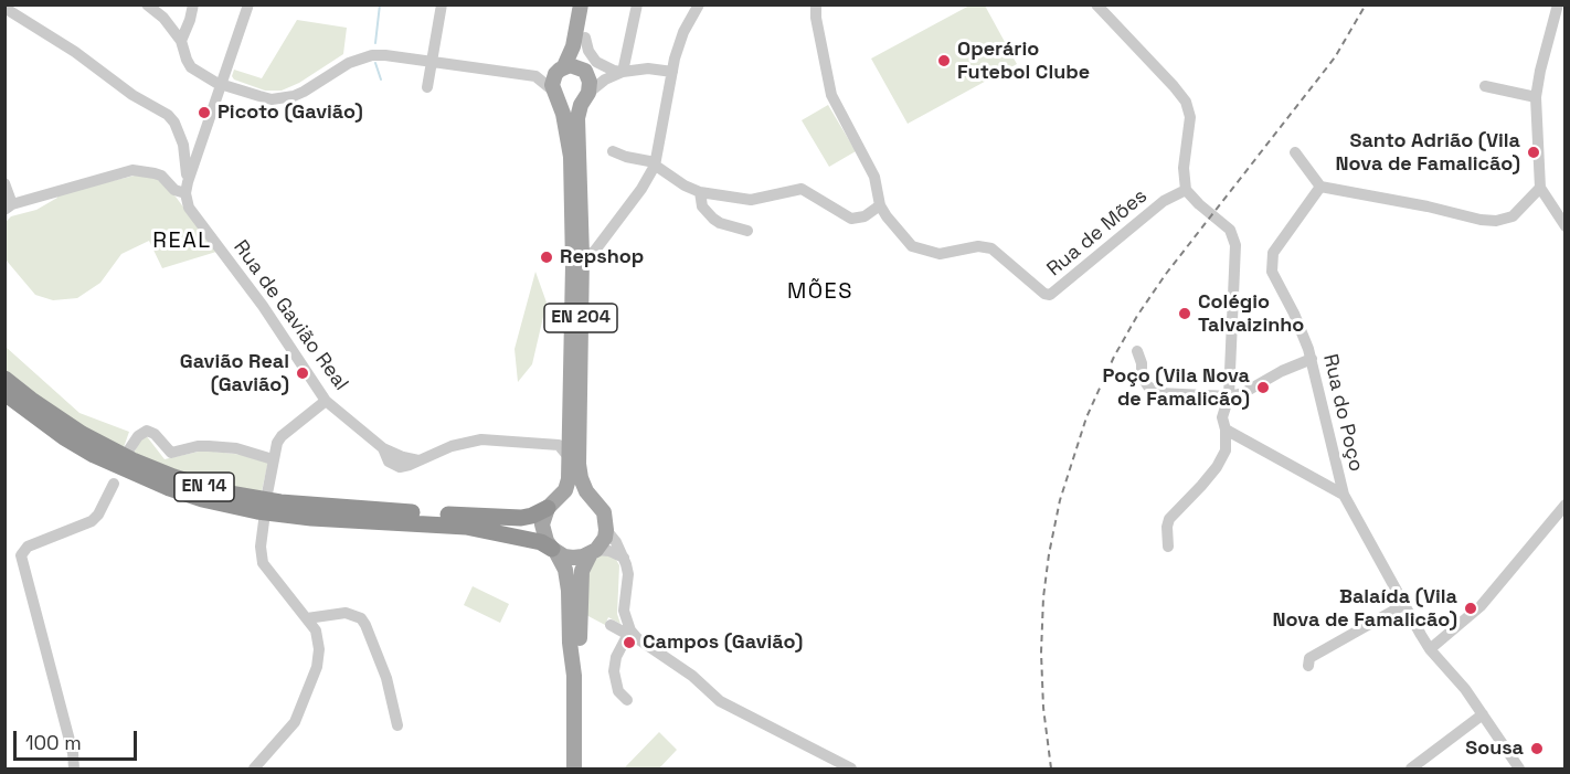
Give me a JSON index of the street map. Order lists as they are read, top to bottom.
{
  "streets": {
    "highway": ["EN 14"],
    "main road": ["EN 204"],
    "street": ["Rua de Mões", "Rua de Gavião Real", "Rua do Poço"]
  },
  "crossings": [
    ["EN 204", "EN 14"]
  ],
  "districts": ["REAL", "MÕES"],
  "places": [
    "Operário Futebol Clube",
    "Picoto (Gavião)",
    "Santo Adrião (Vila Nova de Famalicão)",
    "Repshop",
    "Colégio Talvaizinho",
    "Gavião Real (Gavião)",
    "Poço (Vila Nova de Famalicão)",
    "Balaída (Vila Nova de Famalicão)",
    "Campos (Gavião)",
    "Sousa"
  ],
  "scale_bar": "100 m"
}
